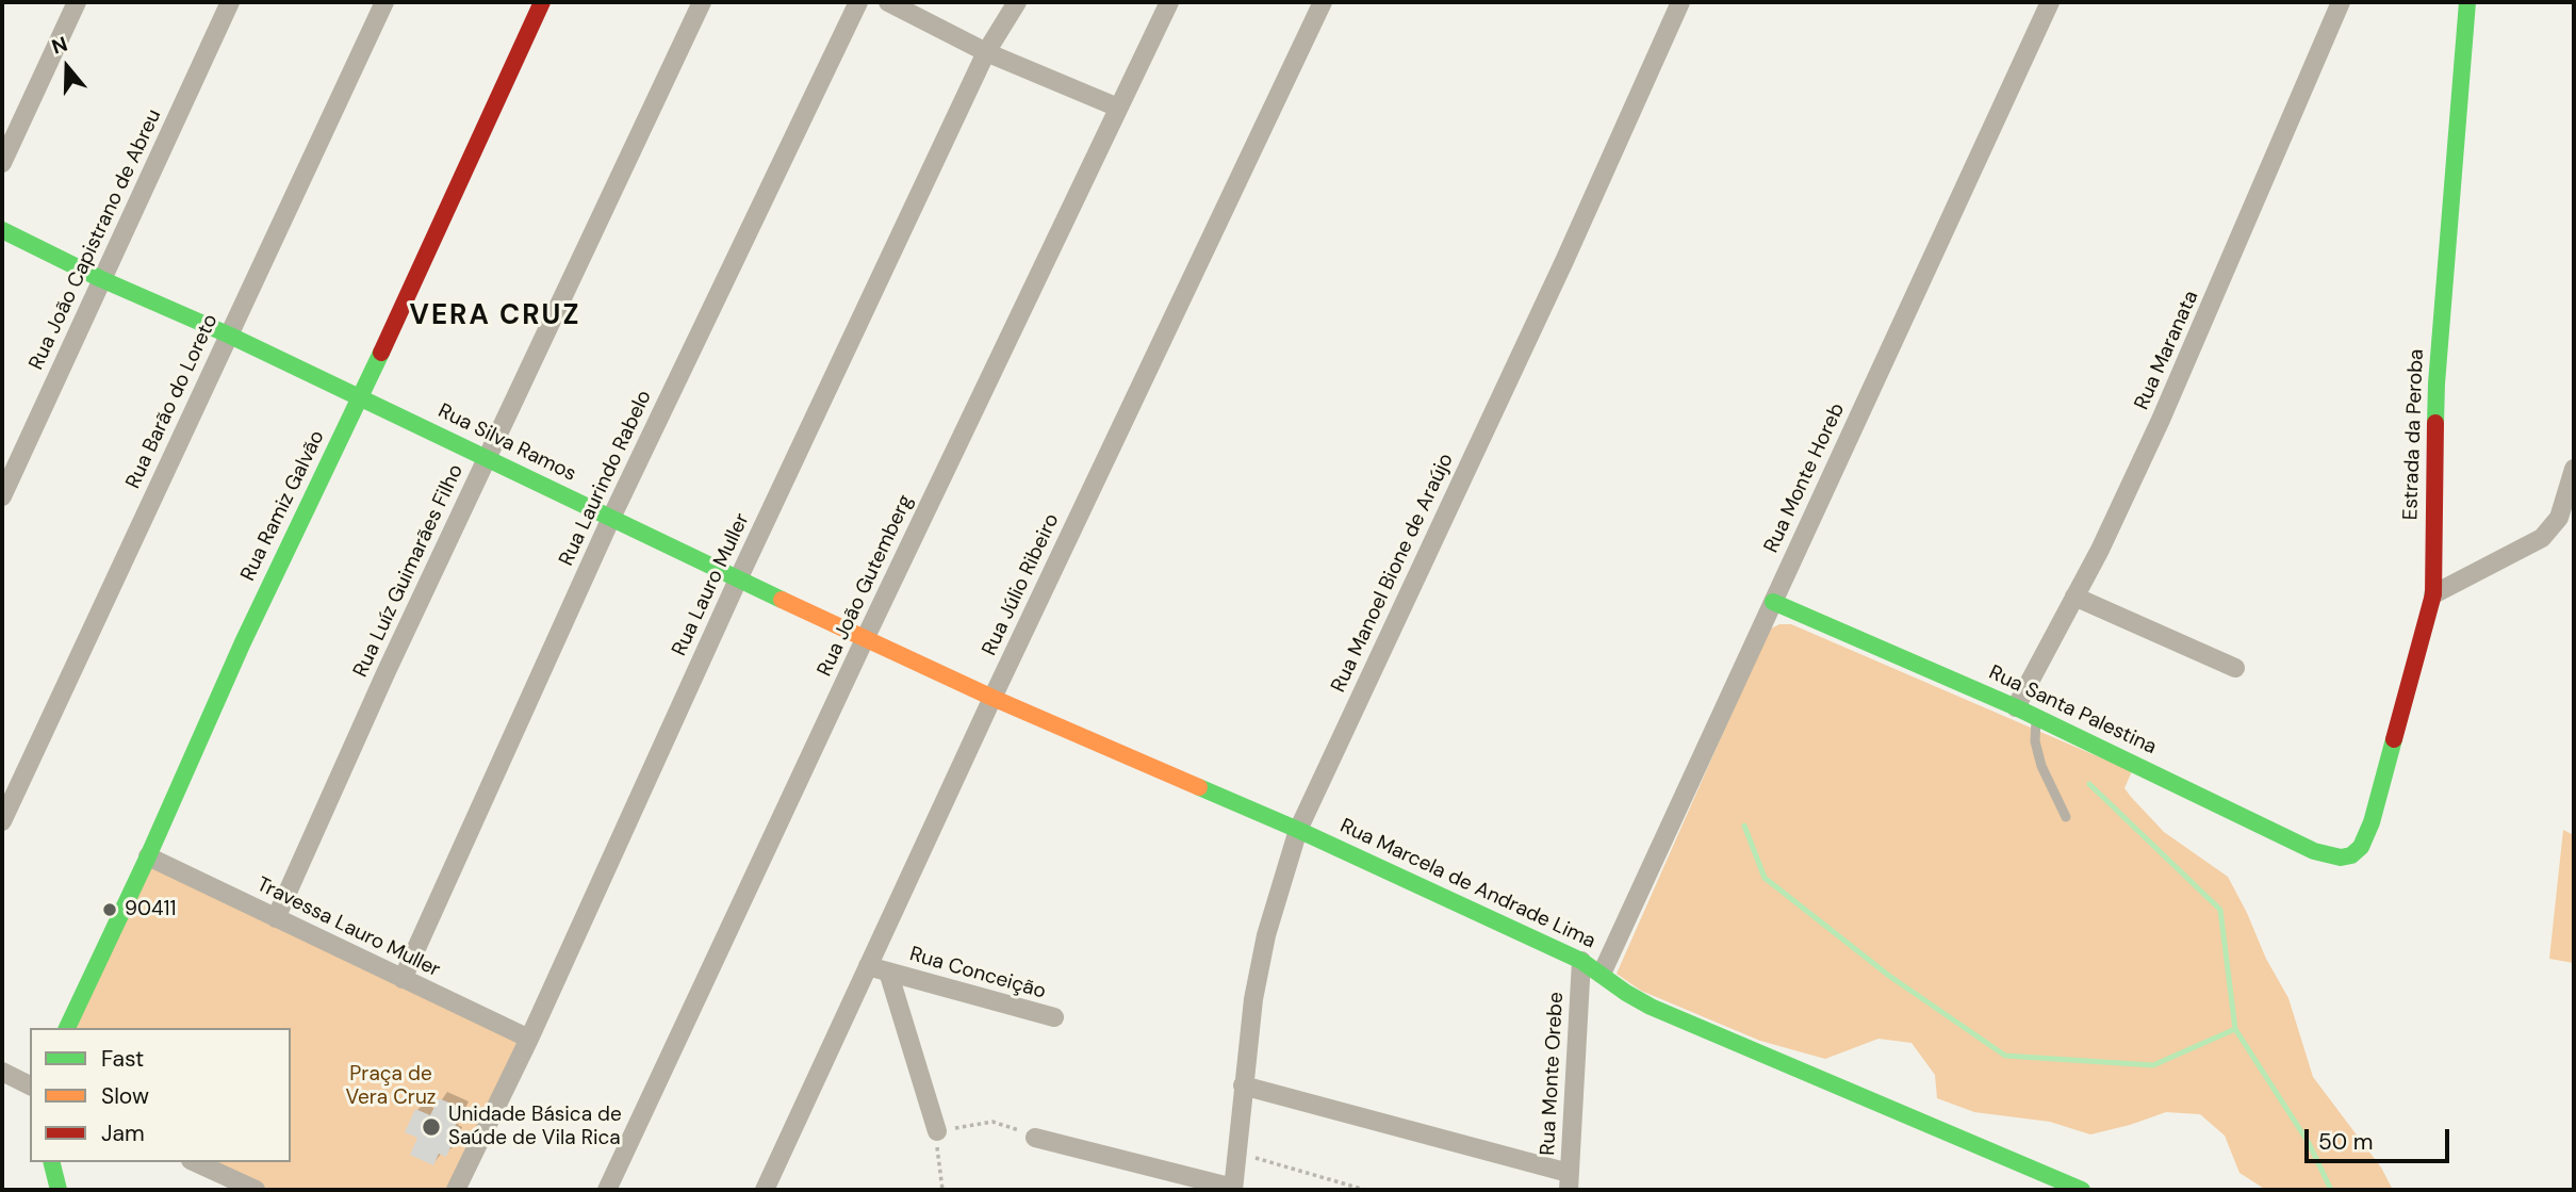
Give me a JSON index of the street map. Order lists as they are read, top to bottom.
{
  "streets": {
    "street": [
      "Rua João Capistrano de Abreu",
      "Rua Maranata",
      "Rua Barão do Loreto",
      "Estrada da Peroba",
      "Rua Silva Ramos",
      "Rua Laurindo Rabelo",
      "Rua Monte Horeb",
      "Rua Ramiz Galvão",
      "Rua Luíz Guimarães Filho",
      "Rua Manoel Bione de Araújo",
      "Rua Lauro Muller",
      "Rua Júlio Ribeiro",
      "Rua João Gutemberg",
      "Rua Santa Palestina",
      "Rua Marcela de Andrade Lima",
      "Travessa Lauro Muller",
      "Rua Conceição",
      "Rua Monte Orebe"
    ]
  },
  "crossings": [
    ["Rua João Capistrano de Abreu", "Rua Silva Ramos"],
    ["Rua Maranata", "Rua Santa Palestina"],
    ["Rua Barão do Loreto", "Rua Silva Ramos"],
    ["Estrada da Peroba", "Rua Santa Palestina"],
    ["Rua Silva Ramos", "Rua Laurindo Rabelo"],
    ["Rua Silva Ramos", "Rua Ramiz Galvão"],
    ["Rua Silva Ramos", "Rua Luíz Guimarães Filho"],
    ["Rua Silva Ramos", "Rua Lauro Muller"],
    ["Rua Silva Ramos", "Rua Júlio Ribeiro"],
    ["Rua Silva Ramos", "Rua João Gutemberg"],
    ["Rua Silva Ramos", "Rua Marcela de Andrade Lima"],
    ["Rua Laurindo Rabelo", "Travessa Lauro Muller"],
    ["Rua Monte Horeb", "Rua Santa Palestina"],
    ["Rua Monte Horeb", "Rua Marcela de Andrade Lima"],
    ["Rua Ramiz Galvão", "Travessa Lauro Muller"],
    ["Rua Luíz Guimarães Filho", "Travessa Lauro Muller"],
    ["Rua Manoel Bione de Araújo", "Rua Marcela de Andrade Lima"],
    ["Rua Lauro Muller", "Travessa Lauro Muller"],
    ["Rua Júlio Ribeiro", "Rua Marcela de Andrade Lima"],
    ["Rua Júlio Ribeiro", "Rua Conceição"],
    ["Rua Marcela de Andrade Lima", "Rua Monte Orebe"]
  ],
  "districts": ["VERA CRUZ"],
  "parks": ["Praça de Vera Cruz"],
  "places": ["90411", "Unidade Básica de Saúde de Vila Rica"],
  "legend": ["Fast", "Slow", "Jam"],
  "scale_bar": "50 m",
  "north": "top"
}
